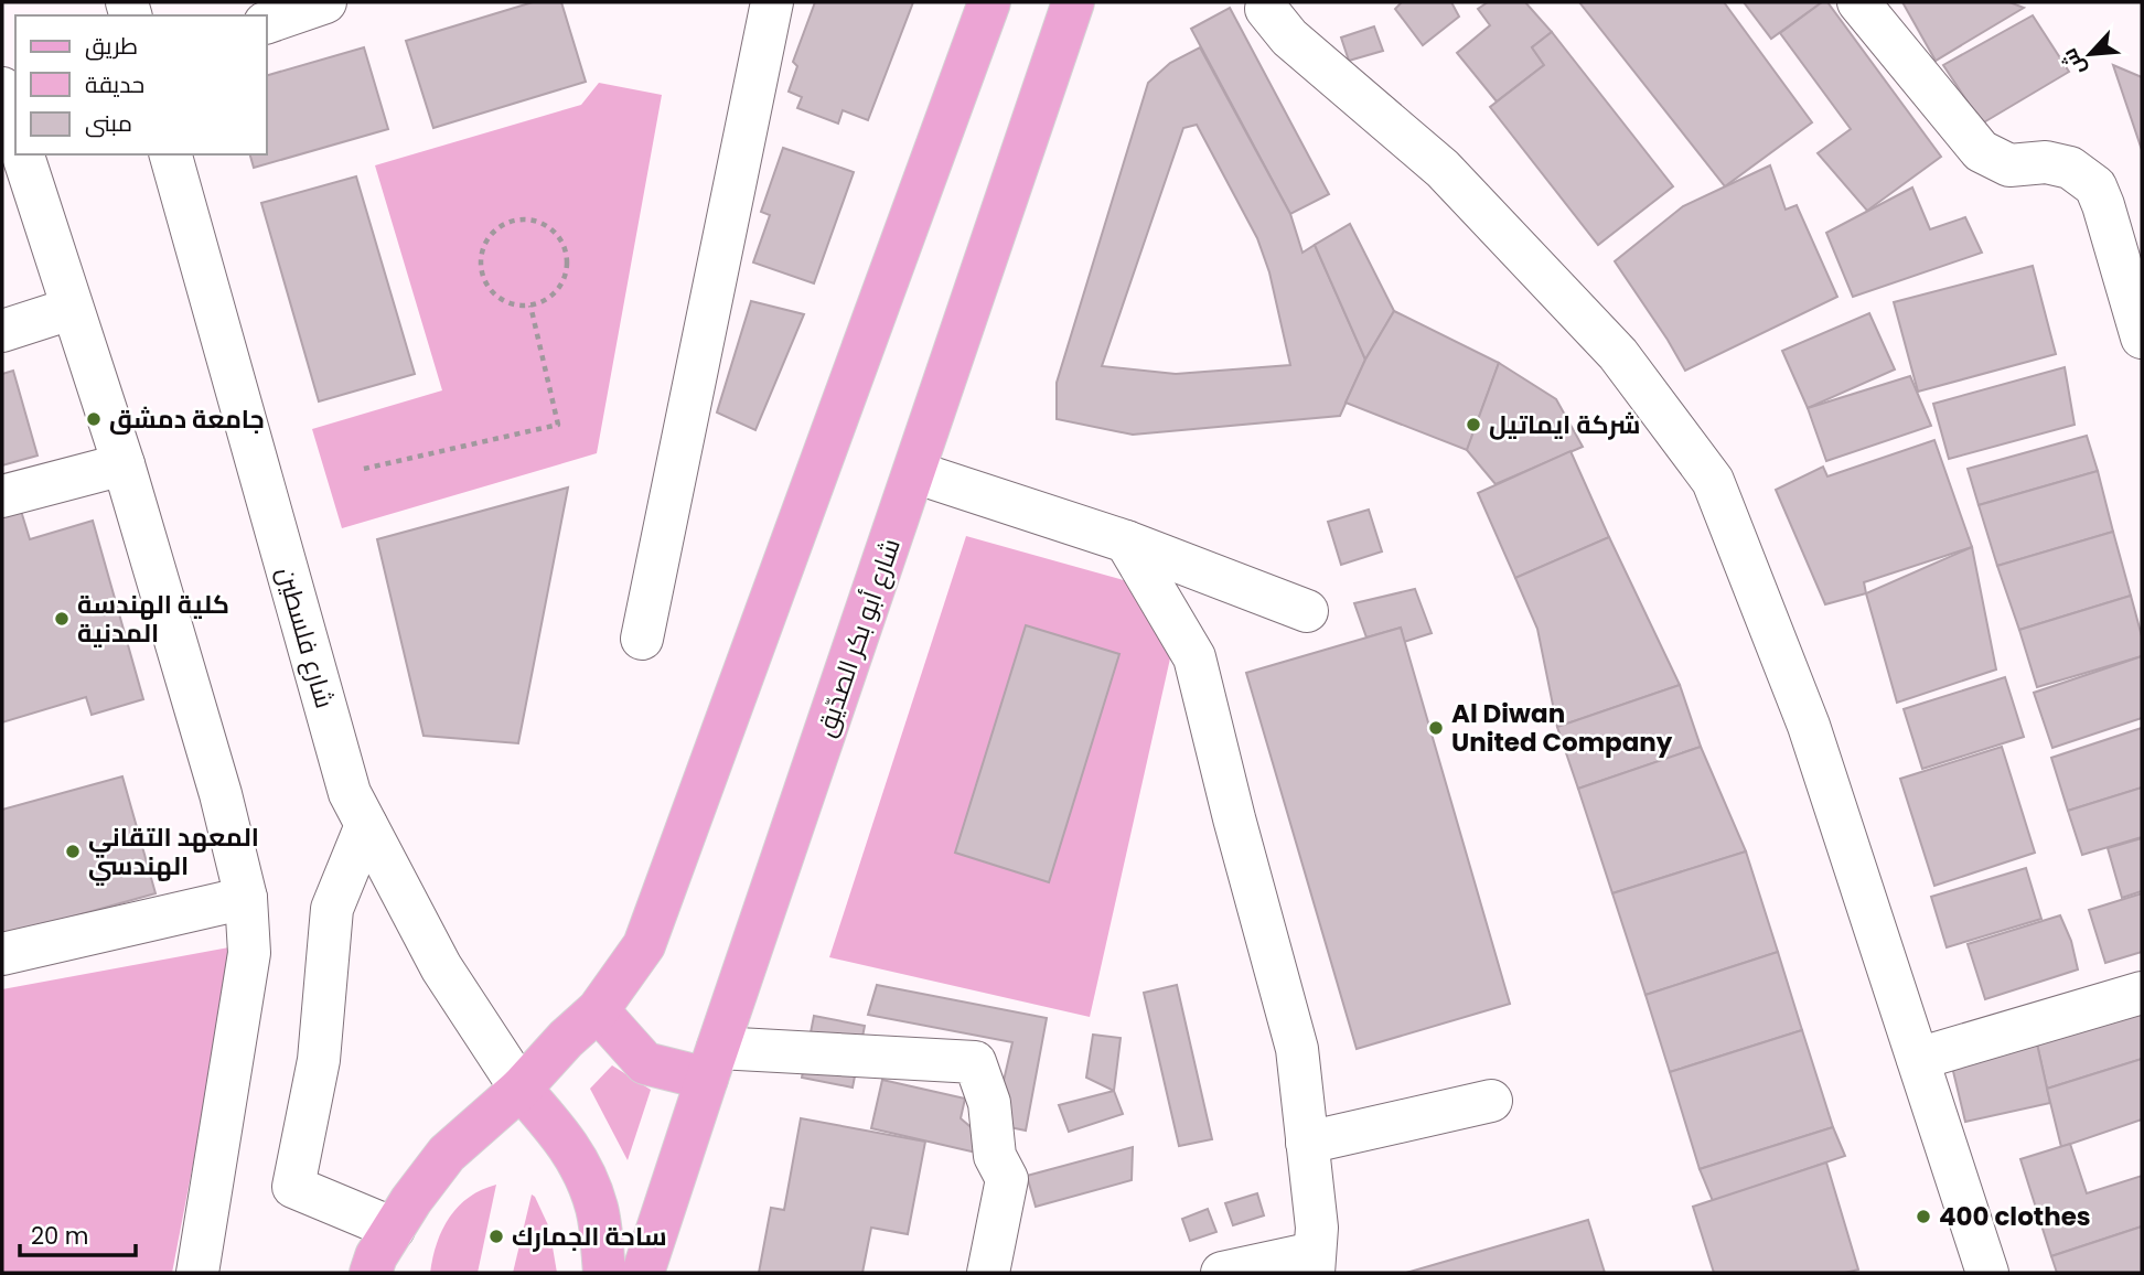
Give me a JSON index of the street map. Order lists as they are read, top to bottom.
{
  "streets": {
    "main road": ["شارع أبو بكر الصدّيق"],
    "street": ["شارع فلسطين"]
  },
  "places": [
    "جامعة دمشق",
    "شركة ايماتيل",
    "كلية الهندسة المدنية",
    "Al Diwan United Company",
    "المعهد التقاني الهندسي",
    "400 clothes",
    "ساحة الجمارك"
  ],
  "legend": ["طريق", "حديقة", "مبنى"],
  "scale_bar": "20 m",
  "north": "bottom left"
}
